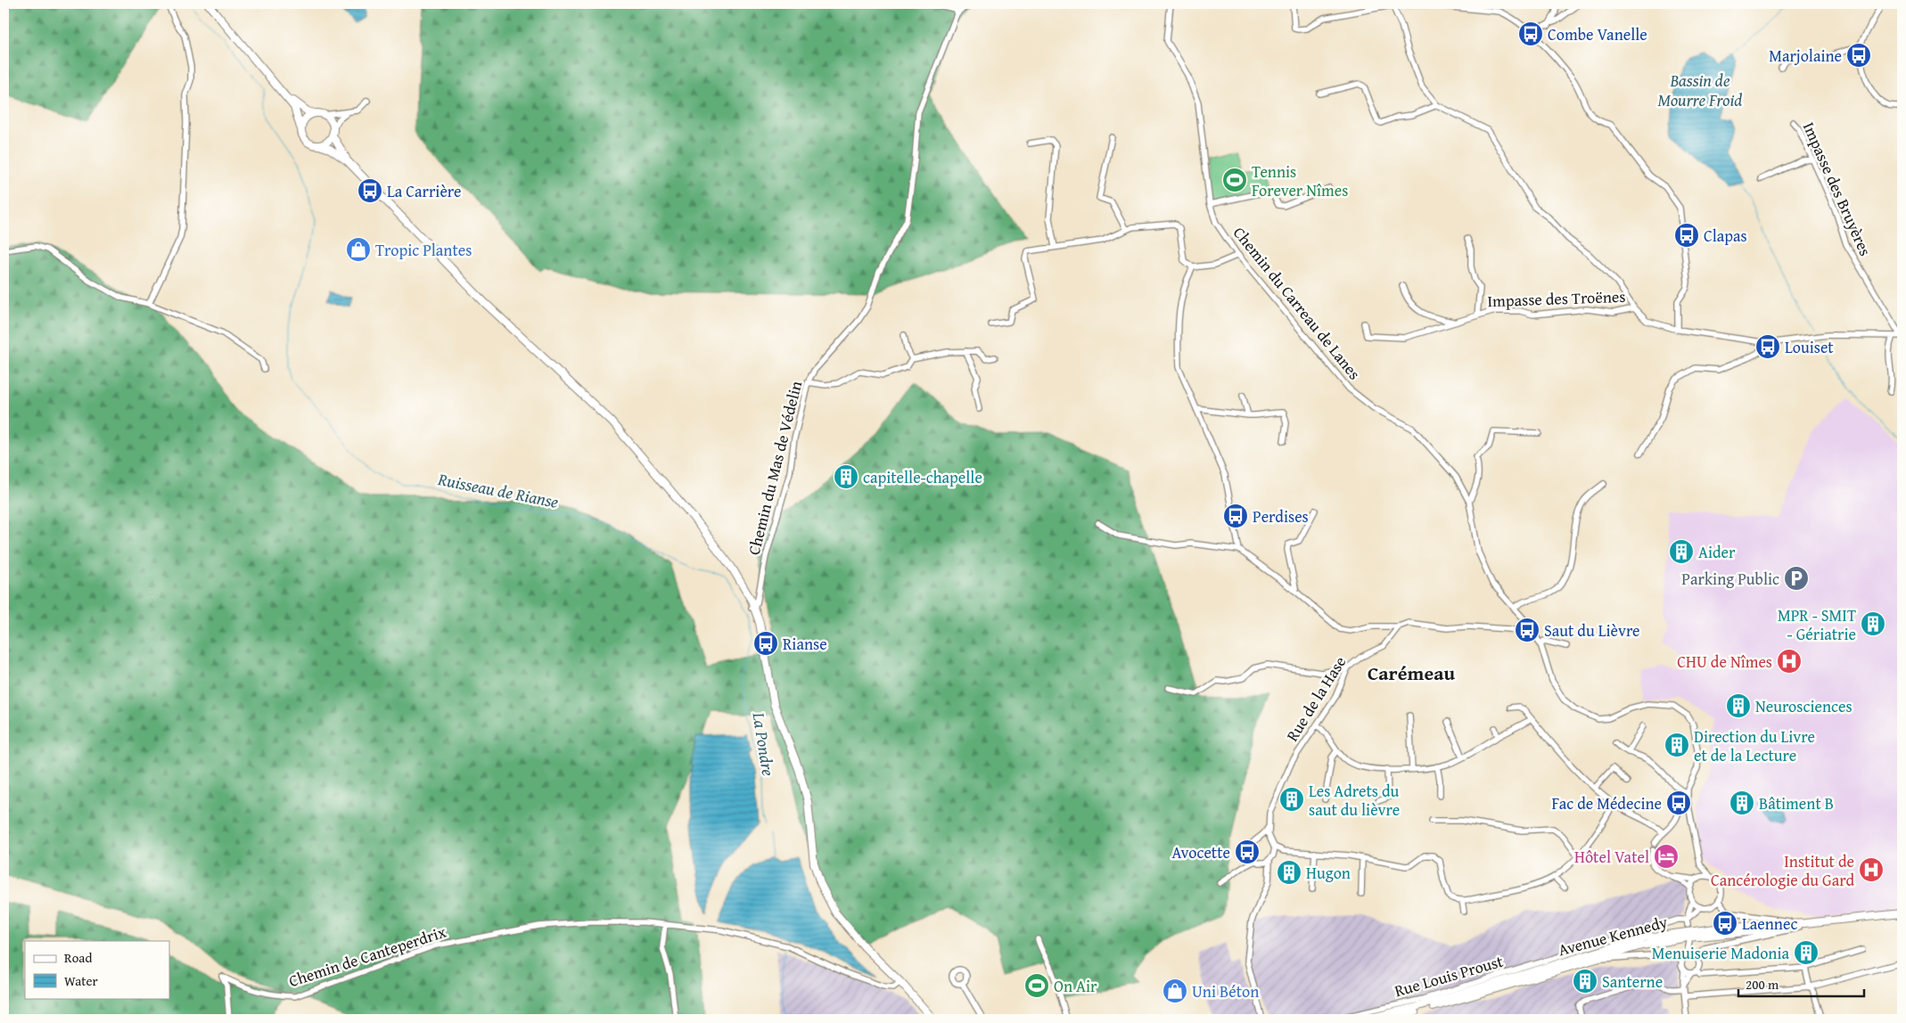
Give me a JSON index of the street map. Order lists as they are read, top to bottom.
{
  "streets": {
    "main road": ["Avenue Kennedy"],
    "street": [
      "Impasse des Bruyères",
      "Impasse des Troënes",
      "Chemin du Carreau de Lanes",
      "Chemin du Mas de Védelin",
      "Rue de la Hase",
      "Chemin de Canteperdrix",
      "Rue Louis Proust"
    ]
  },
  "districts": ["Carémeau"],
  "water": ["Bassin de Mourre Froid", "Ruisseau de Rianse", "La Pondre"],
  "places": {
    "bus stop": [
      "Combe Vanelle",
      "Marjolaine",
      "La Carrière",
      "Clapas",
      "Louiset",
      "Perdises",
      "Saut du Lièvre",
      "Rianse",
      "Fac de Médecine",
      "Avocette",
      "Laennec"
    ],
    "sports": ["Tennis Forever Nîmes", "On Air"],
    "shop": ["Tropic Plantes", "Uni Béton"],
    "building": [
      "capitelle-chapelle",
      "Aider",
      "MPR - SMIT - Gériatrie",
      "Neurosciences",
      "Direction du Livre et de la Lecture",
      "Les Adrets du saut du lièvre",
      "Bâtiment B",
      "Hugon",
      "Menuiserie Madonia",
      "Santerne"
    ],
    "parking": ["Parking Public"],
    "hospital": ["CHU de Nîmes", "Institut de Cancérologie du Gard"],
    "hotel": ["Hôtel Vatel"]
  },
  "legend": ["Road", "Water"],
  "scale_bar": "200 m"
}
